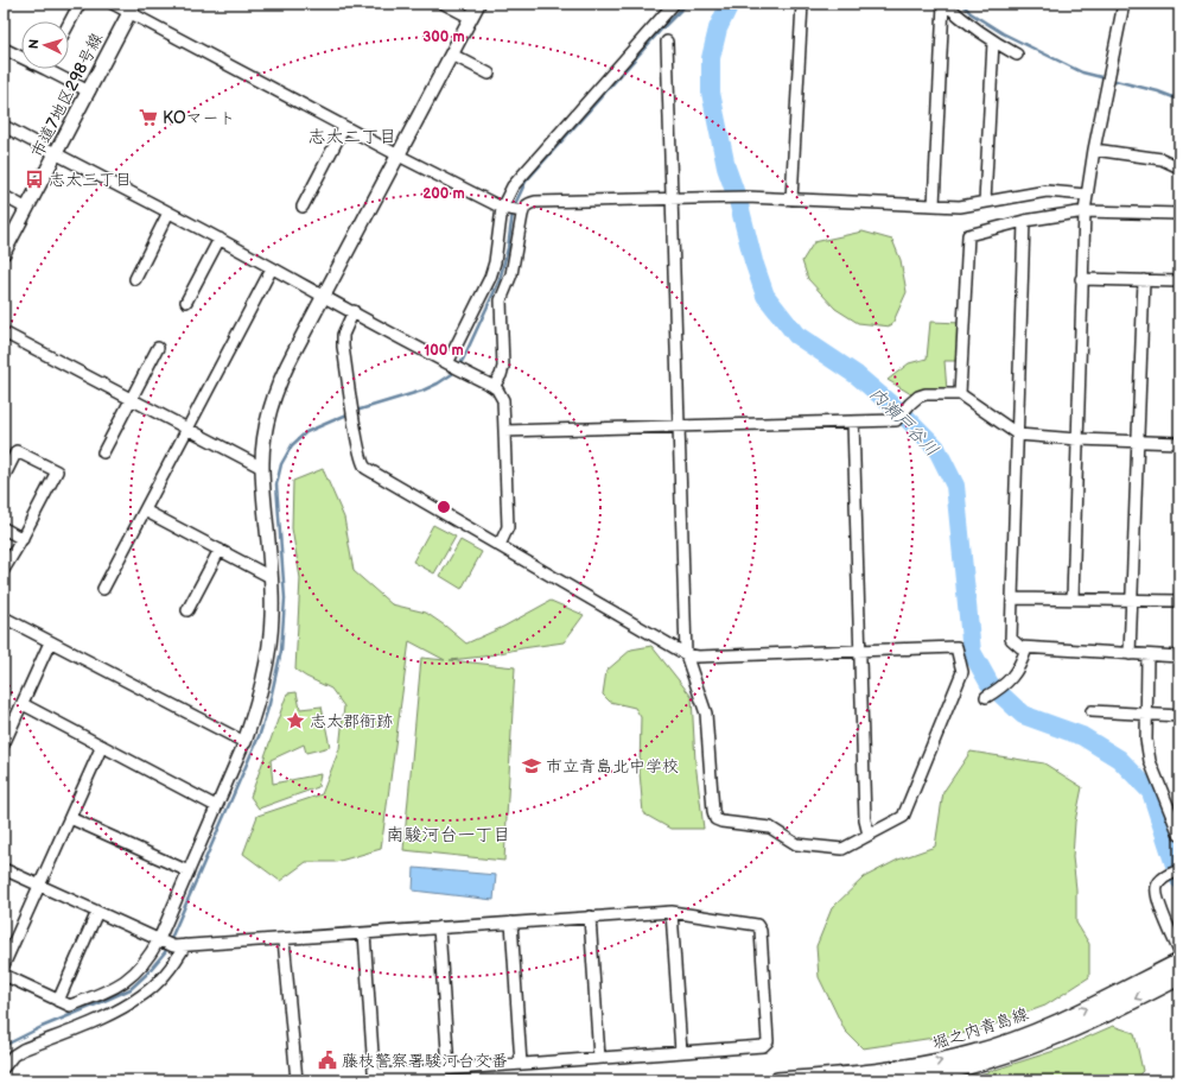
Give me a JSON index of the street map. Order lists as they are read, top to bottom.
{
  "streets": {
    "main road": ["堀之内青島線"],
    "street": ["市道7地区298号線"]
  },
  "districts": ["志太二丁目", "南駿河台一丁目"],
  "water": ["内瀬戸谷川"],
  "places": {
    "supermarket": ["KOマート"],
    "bus stop": ["志太三丁目"],
    "place": ["志太郡衙跡"],
    "school or university": ["市立青島北中学校"],
    "public building": ["藤枝警察署駿河台交番"]
  },
  "north": "left",
  "rings": ["300 m", "200 m", "100 m"]
}
